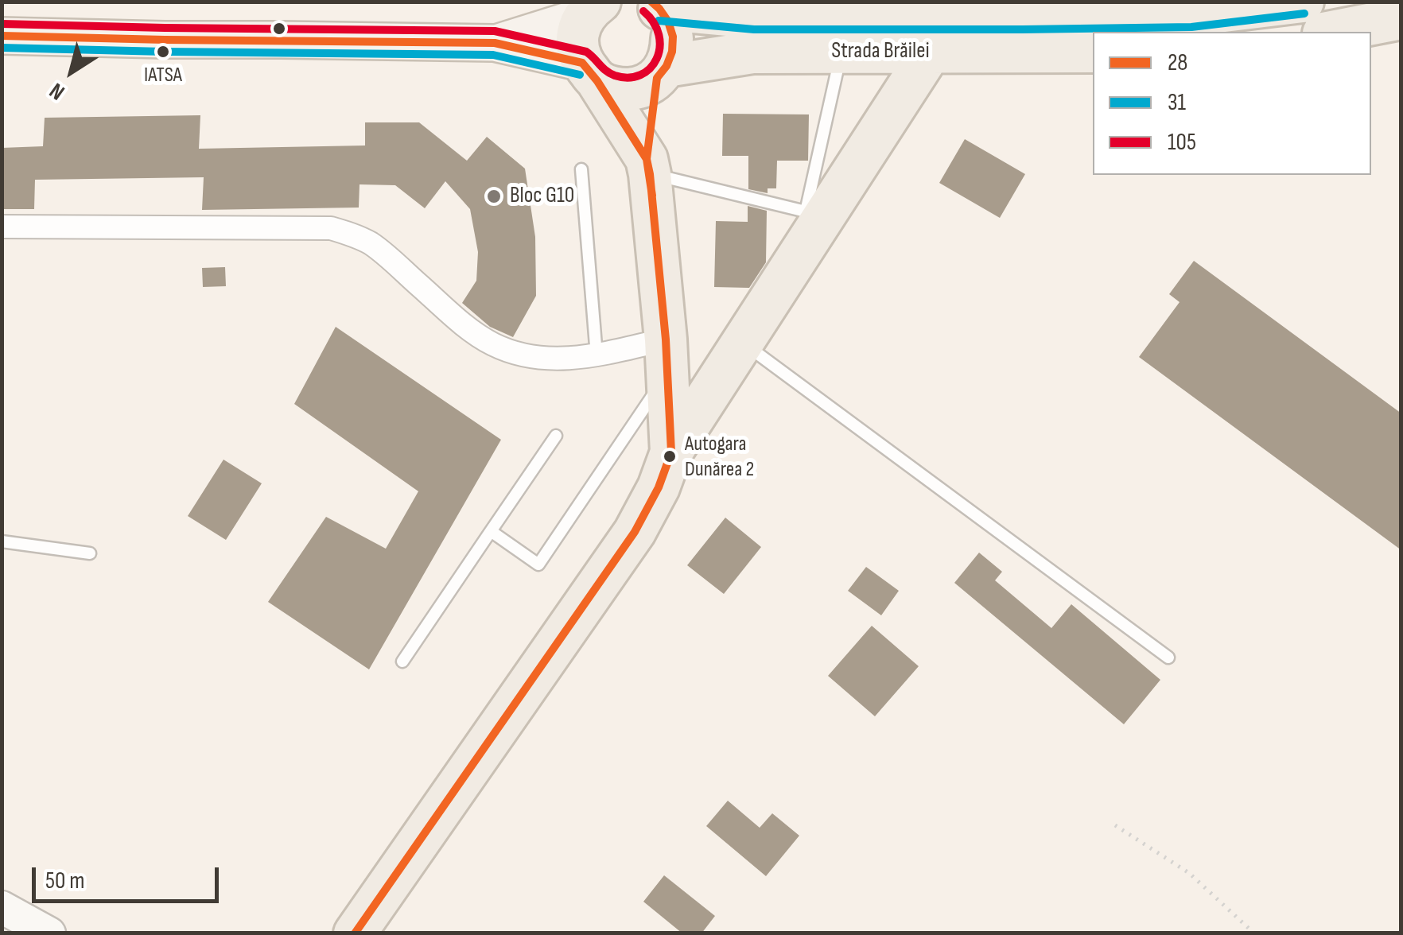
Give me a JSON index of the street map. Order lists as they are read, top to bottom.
{
  "streets": {
    "highway": ["Strada Brăilei"]
  },
  "places": ["IATSA", "Bloc G10", "Autogara Dunărea 2"],
  "lines": ["transit line 28", "transit line 105", "transit line 31"],
  "legend": ["28", "31", "105"],
  "scale_bar": "50 m",
  "north": "bottom left"
}
